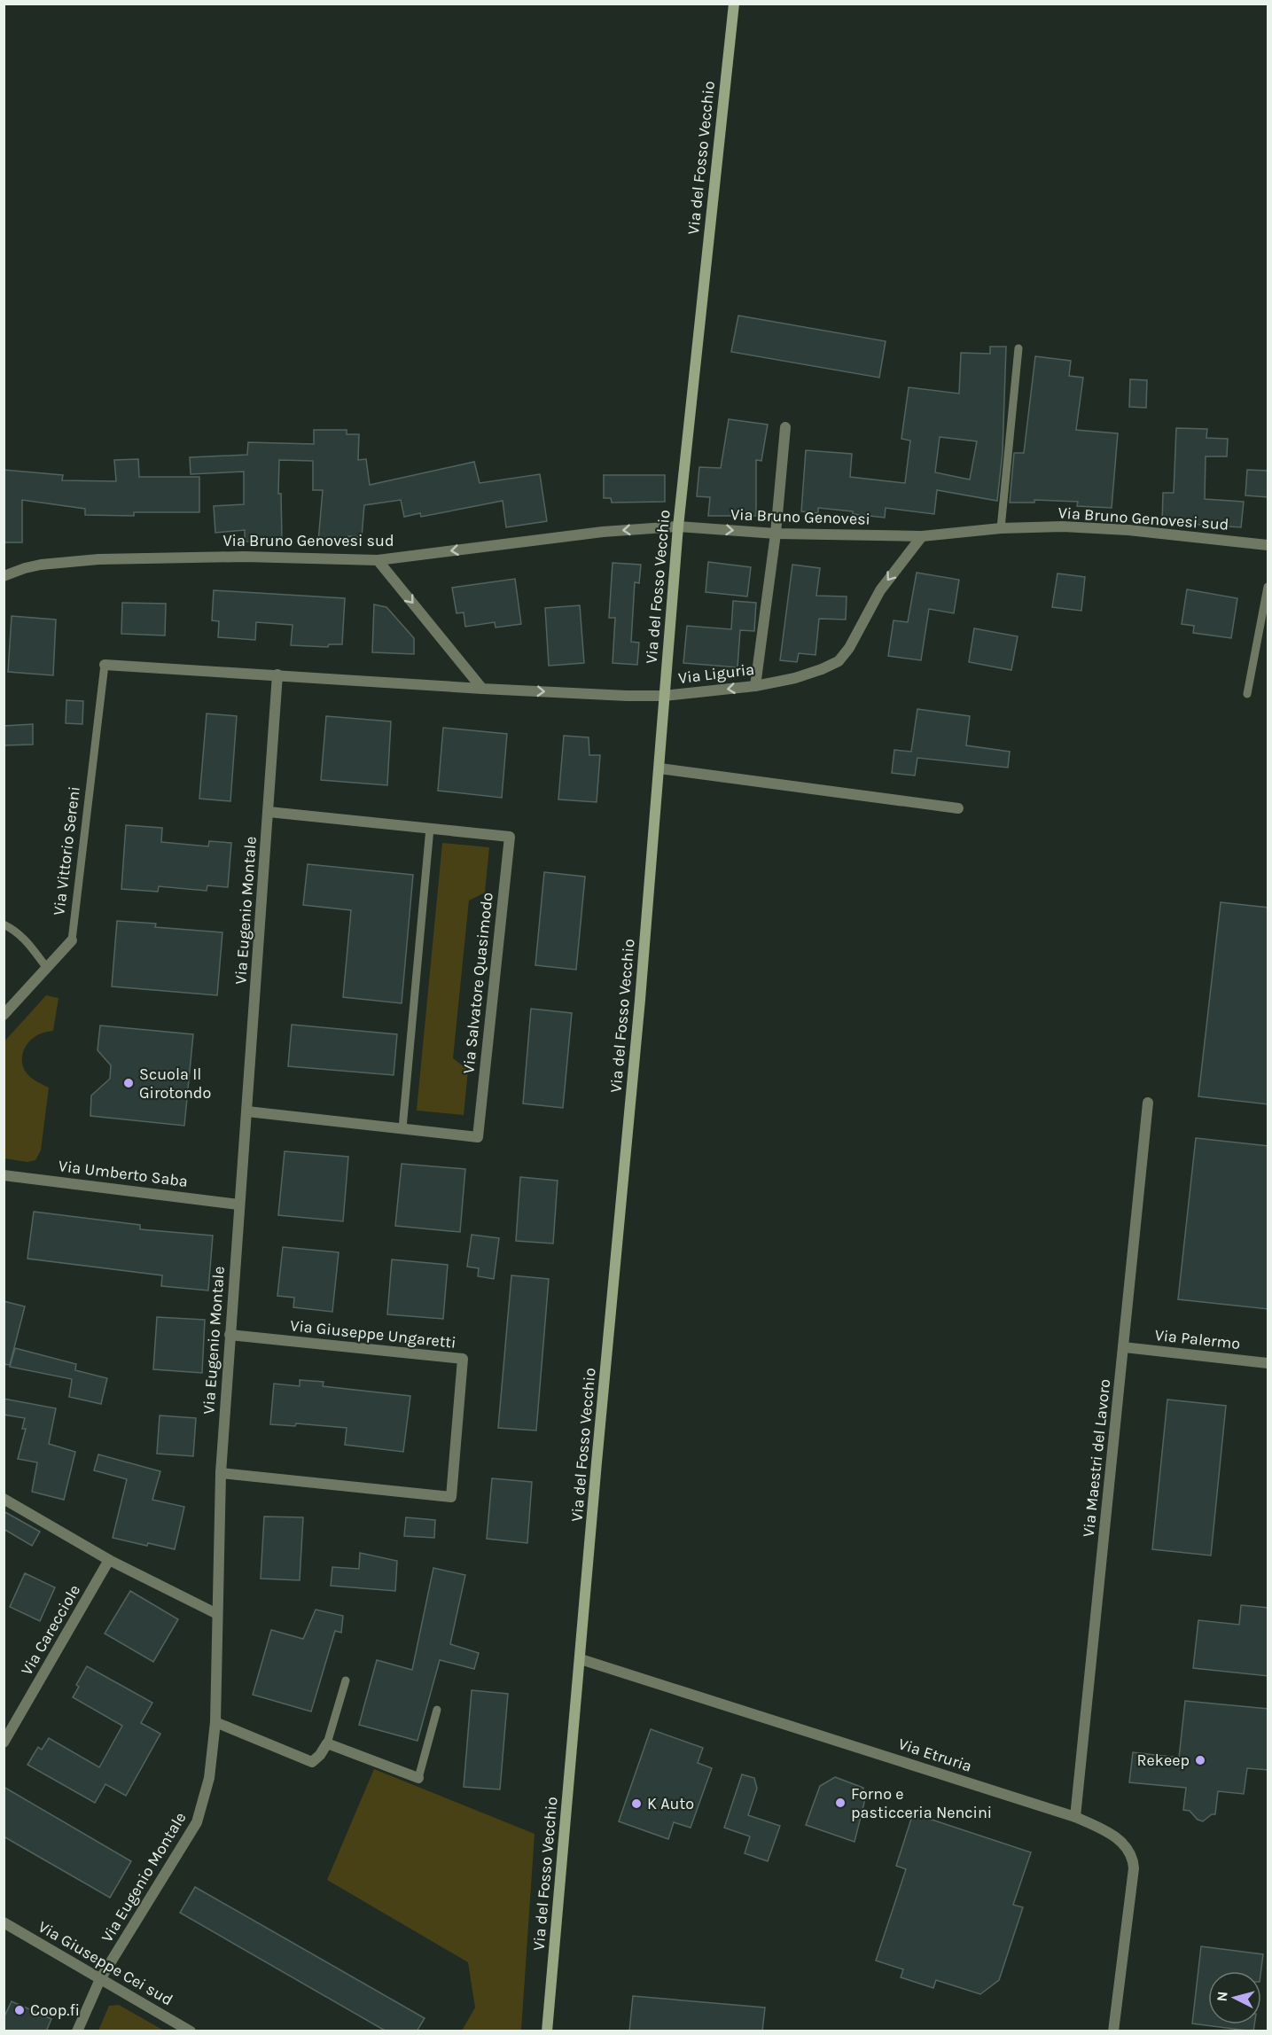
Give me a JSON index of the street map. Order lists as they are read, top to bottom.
{
  "streets": {
    "street": [
      "Via del Fosso Vecchio",
      "Via Bruno Genovesi",
      "Via Bruno Genovesi sud",
      "Via Liguria",
      "Via Vittorio Sereni",
      "Via Eugenio Montale",
      "Via Salvatore Quasimodo",
      "Via Umberto Saba",
      "Via Giuseppe Ungaretti",
      "Via Palermo",
      "Via Maestri del Lavoro",
      "Via Carecciole",
      "Via Etruria",
      "Via Giuseppe Cei sud"
    ]
  },
  "crossings": [
    ["Via del Fosso Vecchio", "Via Bruno Genovesi"],
    ["Via del Fosso Vecchio", "Via Bruno Genovesi sud"],
    ["Via del Fosso Vecchio", "Via Liguria"],
    ["Via del Fosso Vecchio", "Via Etruria"],
    ["Via Bruno Genovesi", "Via Bruno Genovesi sud"],
    ["Via Bruno Genovesi", "Via Liguria"],
    ["Via Bruno Genovesi sud", "Via Liguria"],
    ["Via Eugenio Montale", "Via Salvatore Quasimodo"],
    ["Via Eugenio Montale", "Via Umberto Saba"],
    ["Via Eugenio Montale", "Via Giuseppe Ungaretti"],
    ["Via Eugenio Montale", "Via Giuseppe Cei sud"],
    ["Via Palermo", "Via Maestri del Lavoro"],
    ["Via Maestri del Lavoro", "Via Etruria"]
  ],
  "one_way": ["Via Bruno Genovesi"],
  "places": [
    "Scuola Il Girotondo",
    "Rekeep",
    "Forno e pasticceria Nencini",
    "K Auto",
    "Coop.fi"
  ],
  "north": "left"
}
